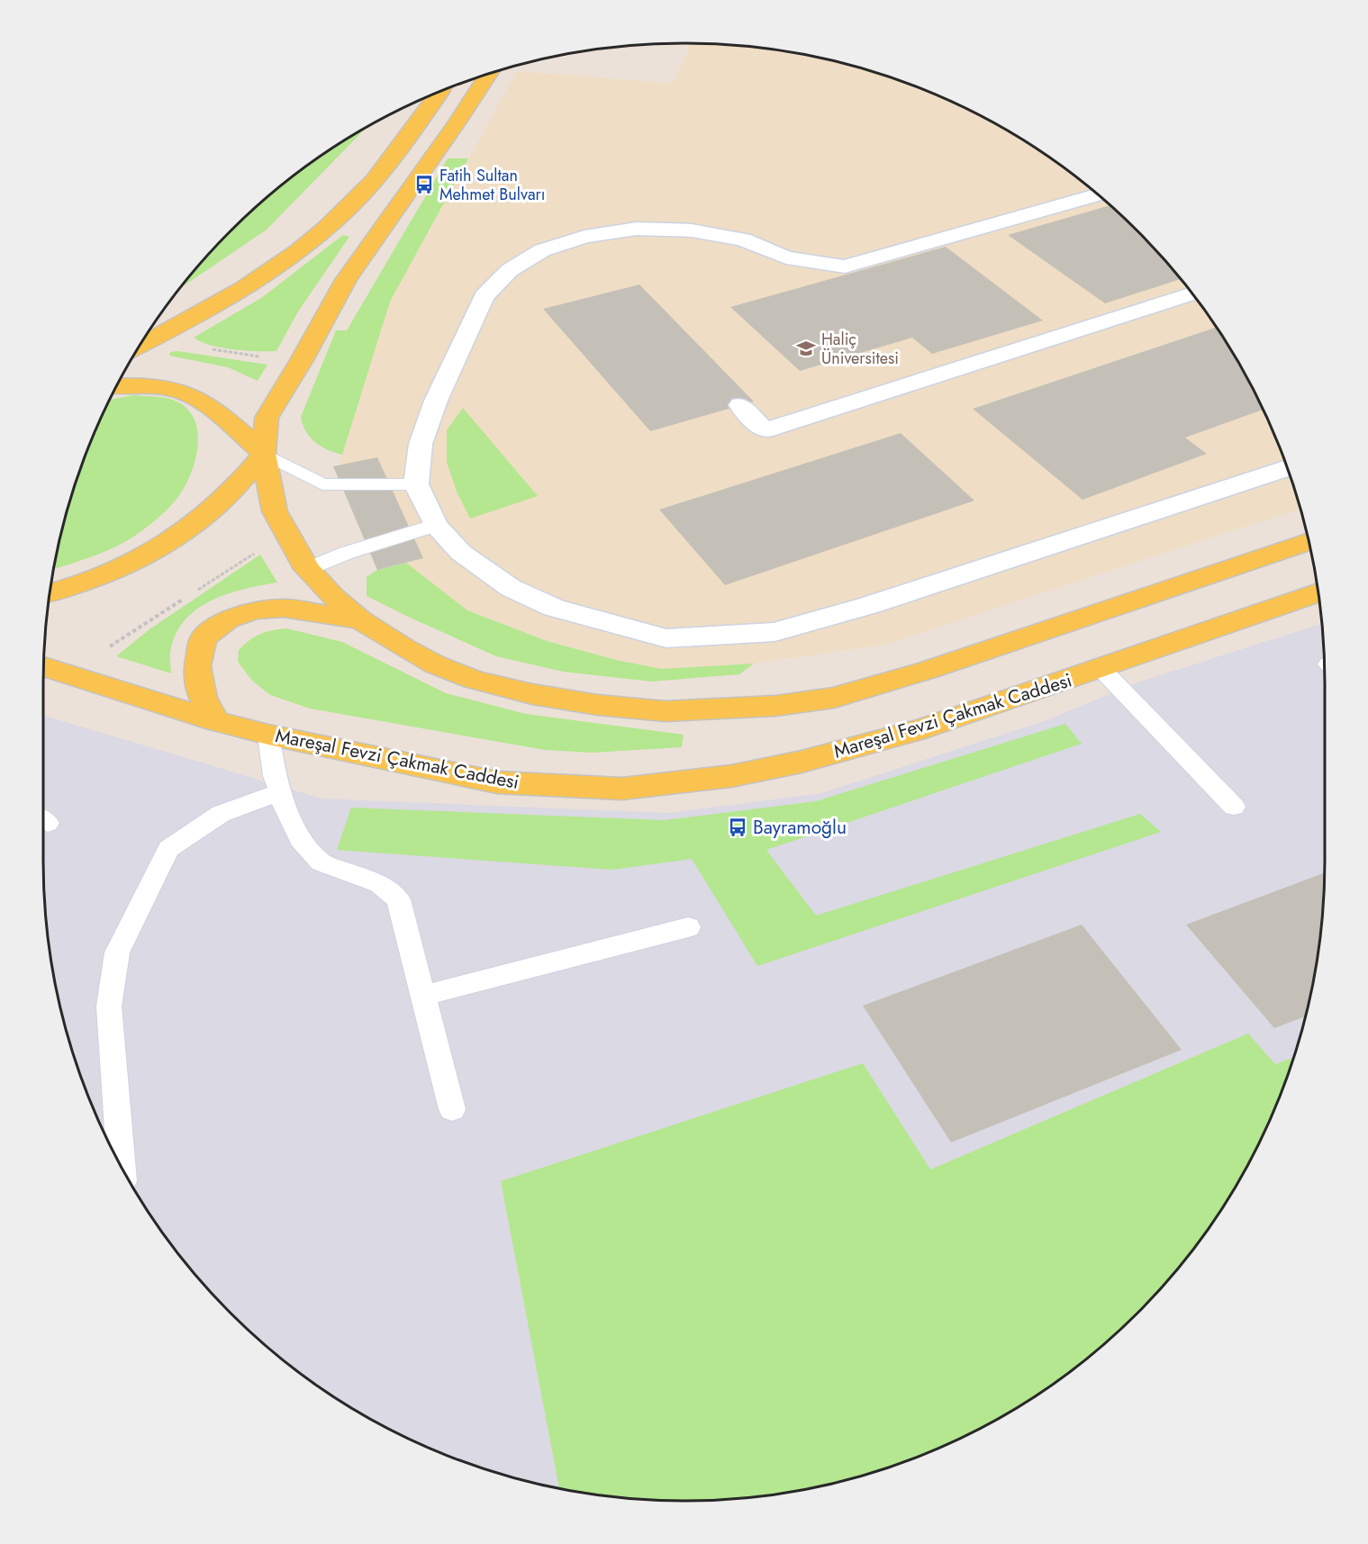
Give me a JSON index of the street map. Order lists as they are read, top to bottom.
{
  "streets": {
    "main road": ["Mareşal Fevzi Çakmak Caddesi"]
  },
  "places": {
    "bus stop": ["Fatih Sultan Mehmet Bulvarı", "Bayramoğlu"],
    "school or university": ["Haliç Üniversitesi"]
  }
}
